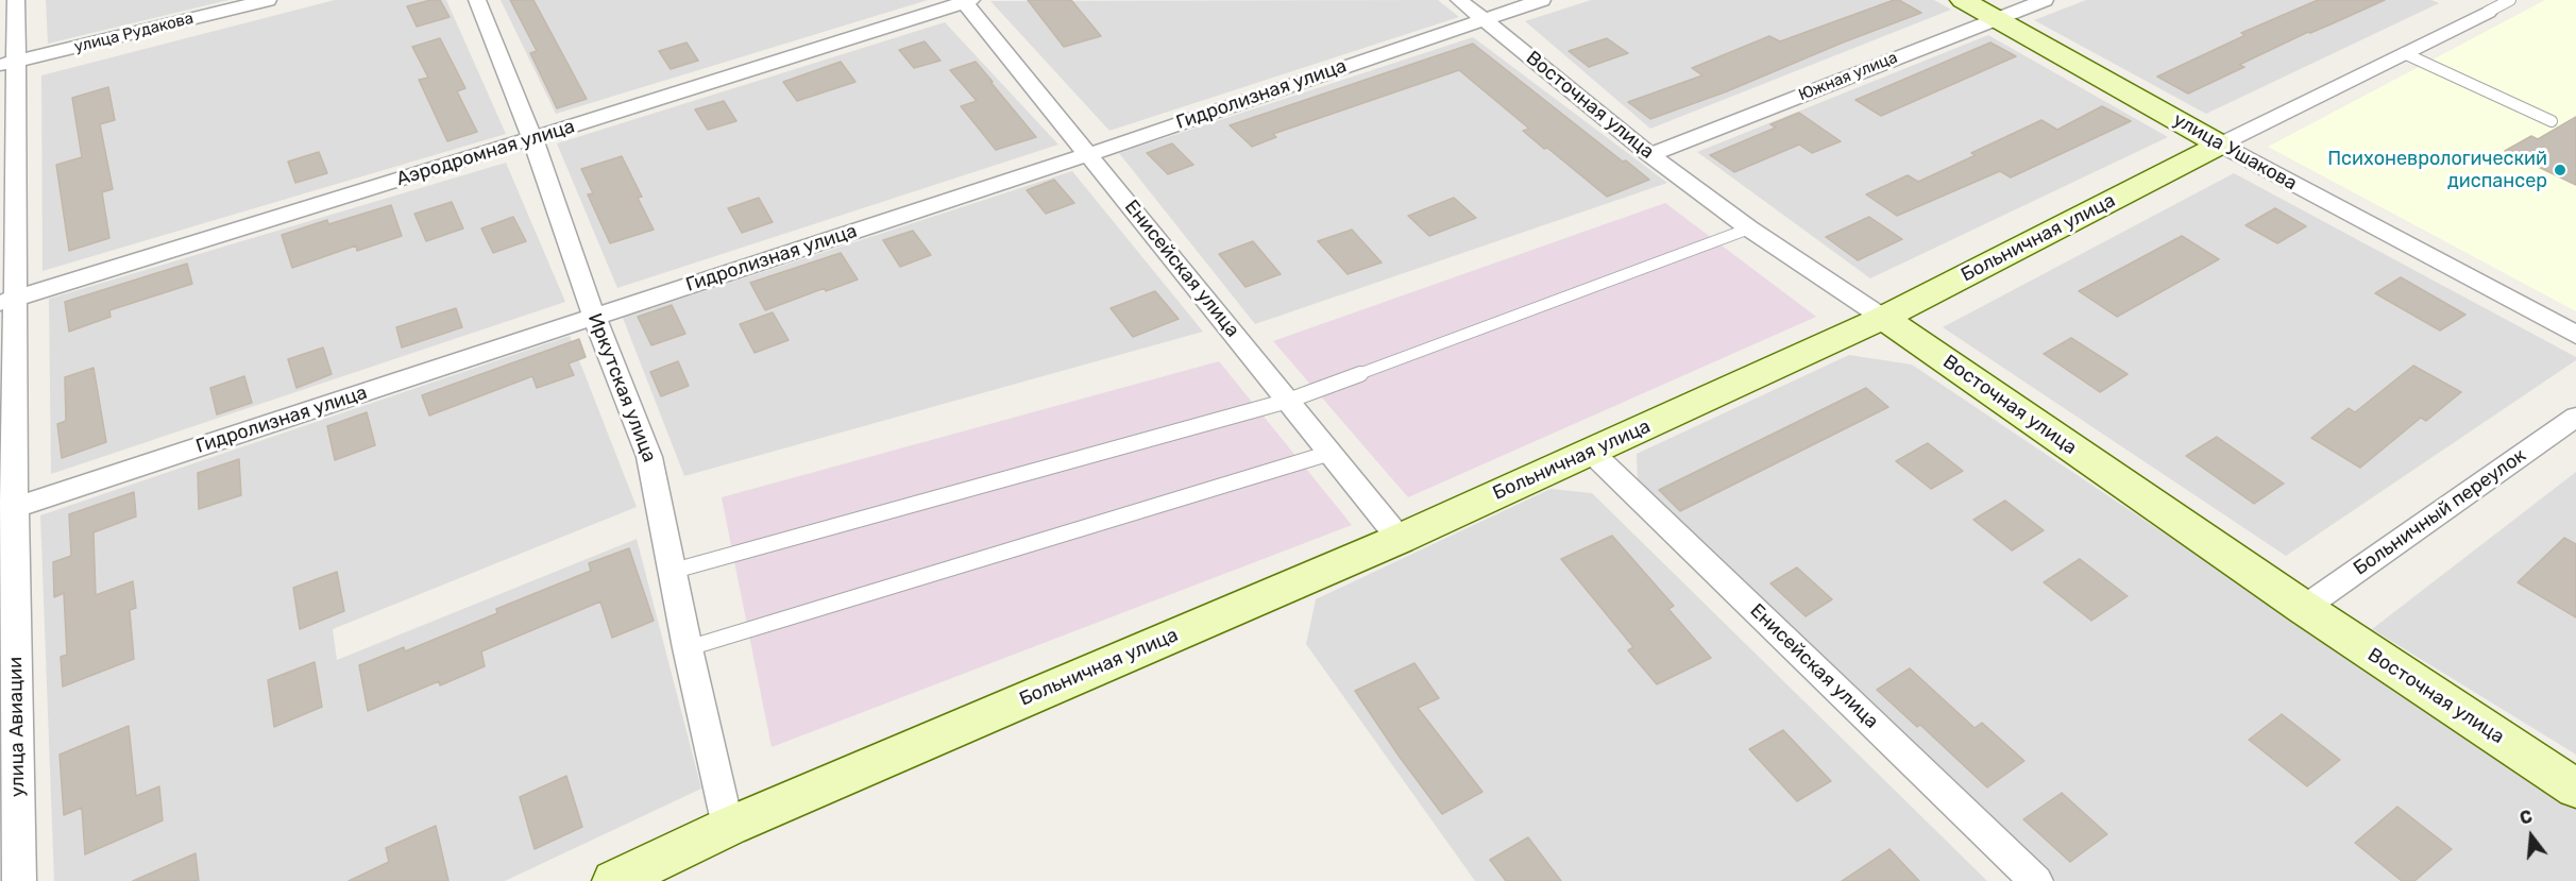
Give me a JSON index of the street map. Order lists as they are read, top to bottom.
{
  "streets": {
    "street": [
      "улица Рудакова",
      "Южная улица",
      "Гидролизная улица",
      "Восточная улица",
      "улица Ушакова",
      "Аэродромная улица",
      "Больничная улица",
      "Енисейская улица",
      "Иркутская улица",
      "Больничный переулок",
      "улица Авиации"
    ]
  },
  "crossings": [
    ["улица Рудакова", "улица Авиации"],
    ["Южная улица", "Восточная улица"],
    ["Южная улица", "улица Ушакова"],
    ["Гидролизная улица", "Восточная улица"],
    ["Гидролизная улица", "Енисейская улица"],
    ["Гидролизная улица", "Иркутская улица"],
    ["Гидролизная улица", "улица Авиации"],
    ["Восточная улица", "Больничная улица"],
    ["Восточная улица", "Больничный переулок"],
    ["улица Ушакова", "Больничная улица"],
    ["Аэродромная улица", "Енисейская улица"],
    ["Аэродромная улица", "Иркутская улица"],
    ["Аэродромная улица", "улица Авиации"],
    ["Больничная улица", "Енисейская улица"],
    ["Больничная улица", "Иркутская улица"]
  ],
  "places": ["Психоневрологический диспансер"],
  "north": "top"
}
